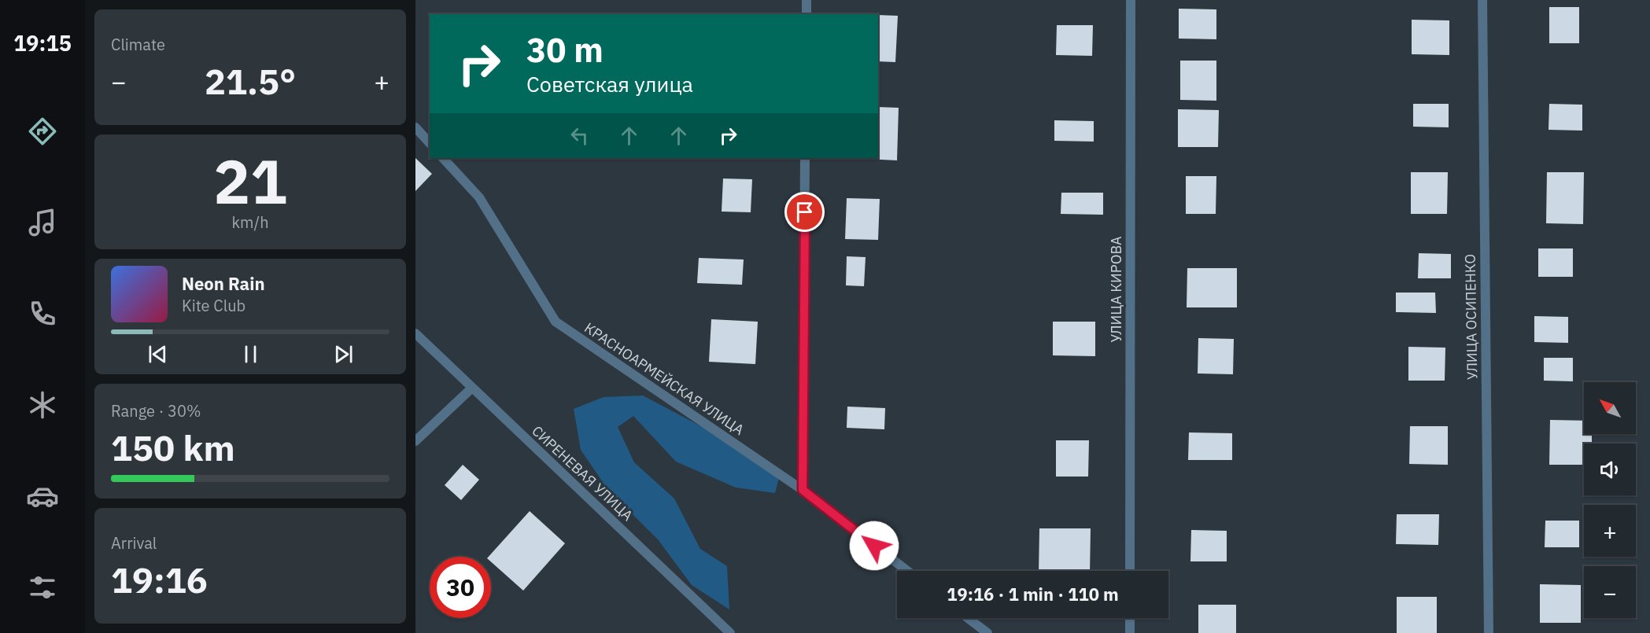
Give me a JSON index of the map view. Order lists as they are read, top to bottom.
{
  "streets": {
    "street": [
      "УЛИЦА КИРОВА",
      "УЛИЦА ОСИПЕНКО",
      "КРАСНОАРМЕЙСКАЯ УЛИЦА",
      "СИРЕНЕВАЯ УЛИЦА"
    ]
  },
  "north": "top left",
  "page": {
    "tabs": "19:15",
    "tile": [
      "Climate",
      ["21", "km/h"],
      ["Range · 30%", "150 km"],
      ["Arrival", "19:16"]
    ],
    "turn": ["30 m", "Советская улица"],
    "heat": ["−", "21.5°", "+"],
    "song": ["Neon Rain", "Kite Club"],
    "map_buttons": ["+", "−"],
    "limit": "30",
    "trip": "19:16 · 1 min · 110 m"
  }
}
